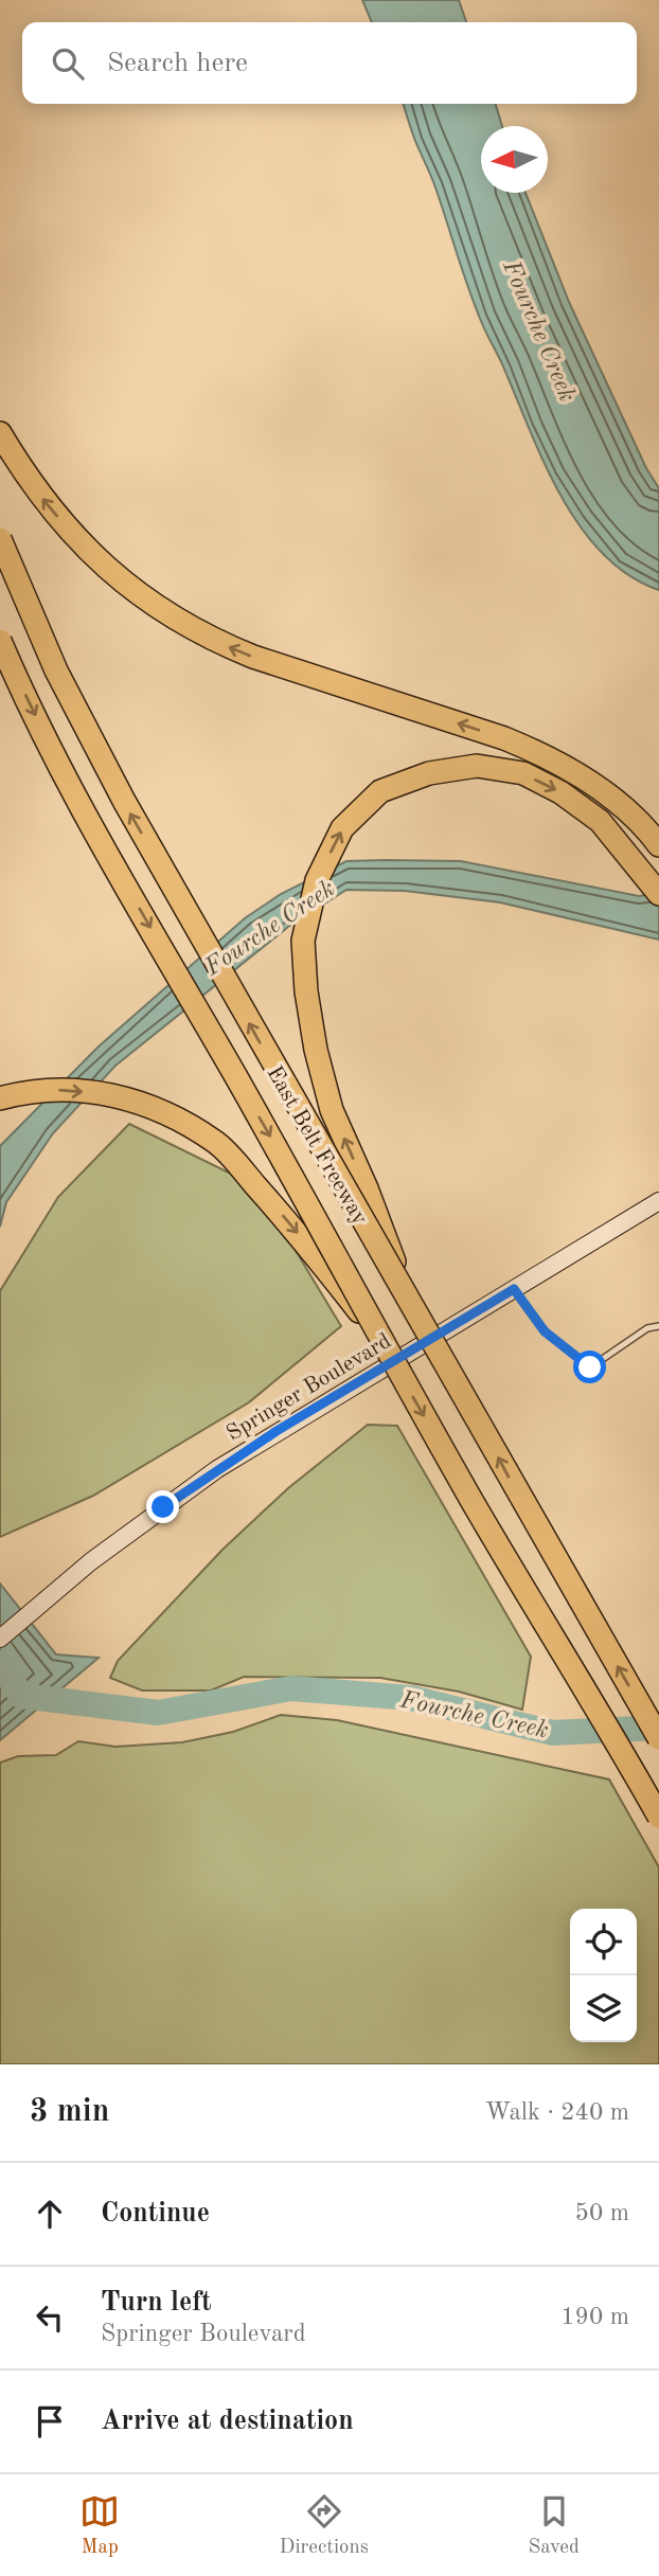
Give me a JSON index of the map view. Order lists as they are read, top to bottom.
{
  "streets": {
    "highway": ["East Belt Freeway"],
    "main road": ["Springer Boulevard"]
  },
  "water": ["Fourche Creek"],
  "north": "left",
  "page": {
    "search": "Search here",
    "heading": ["3 min", "Walk · 240 m"],
    "list": [
      ["Continue", "50 m"],
      ["Turn left", "Springer Boulevard", "190 m"],
      "Arrive at destination"
    ],
    "nav": ["Map", "Directions", "Saved"]
  }
}
